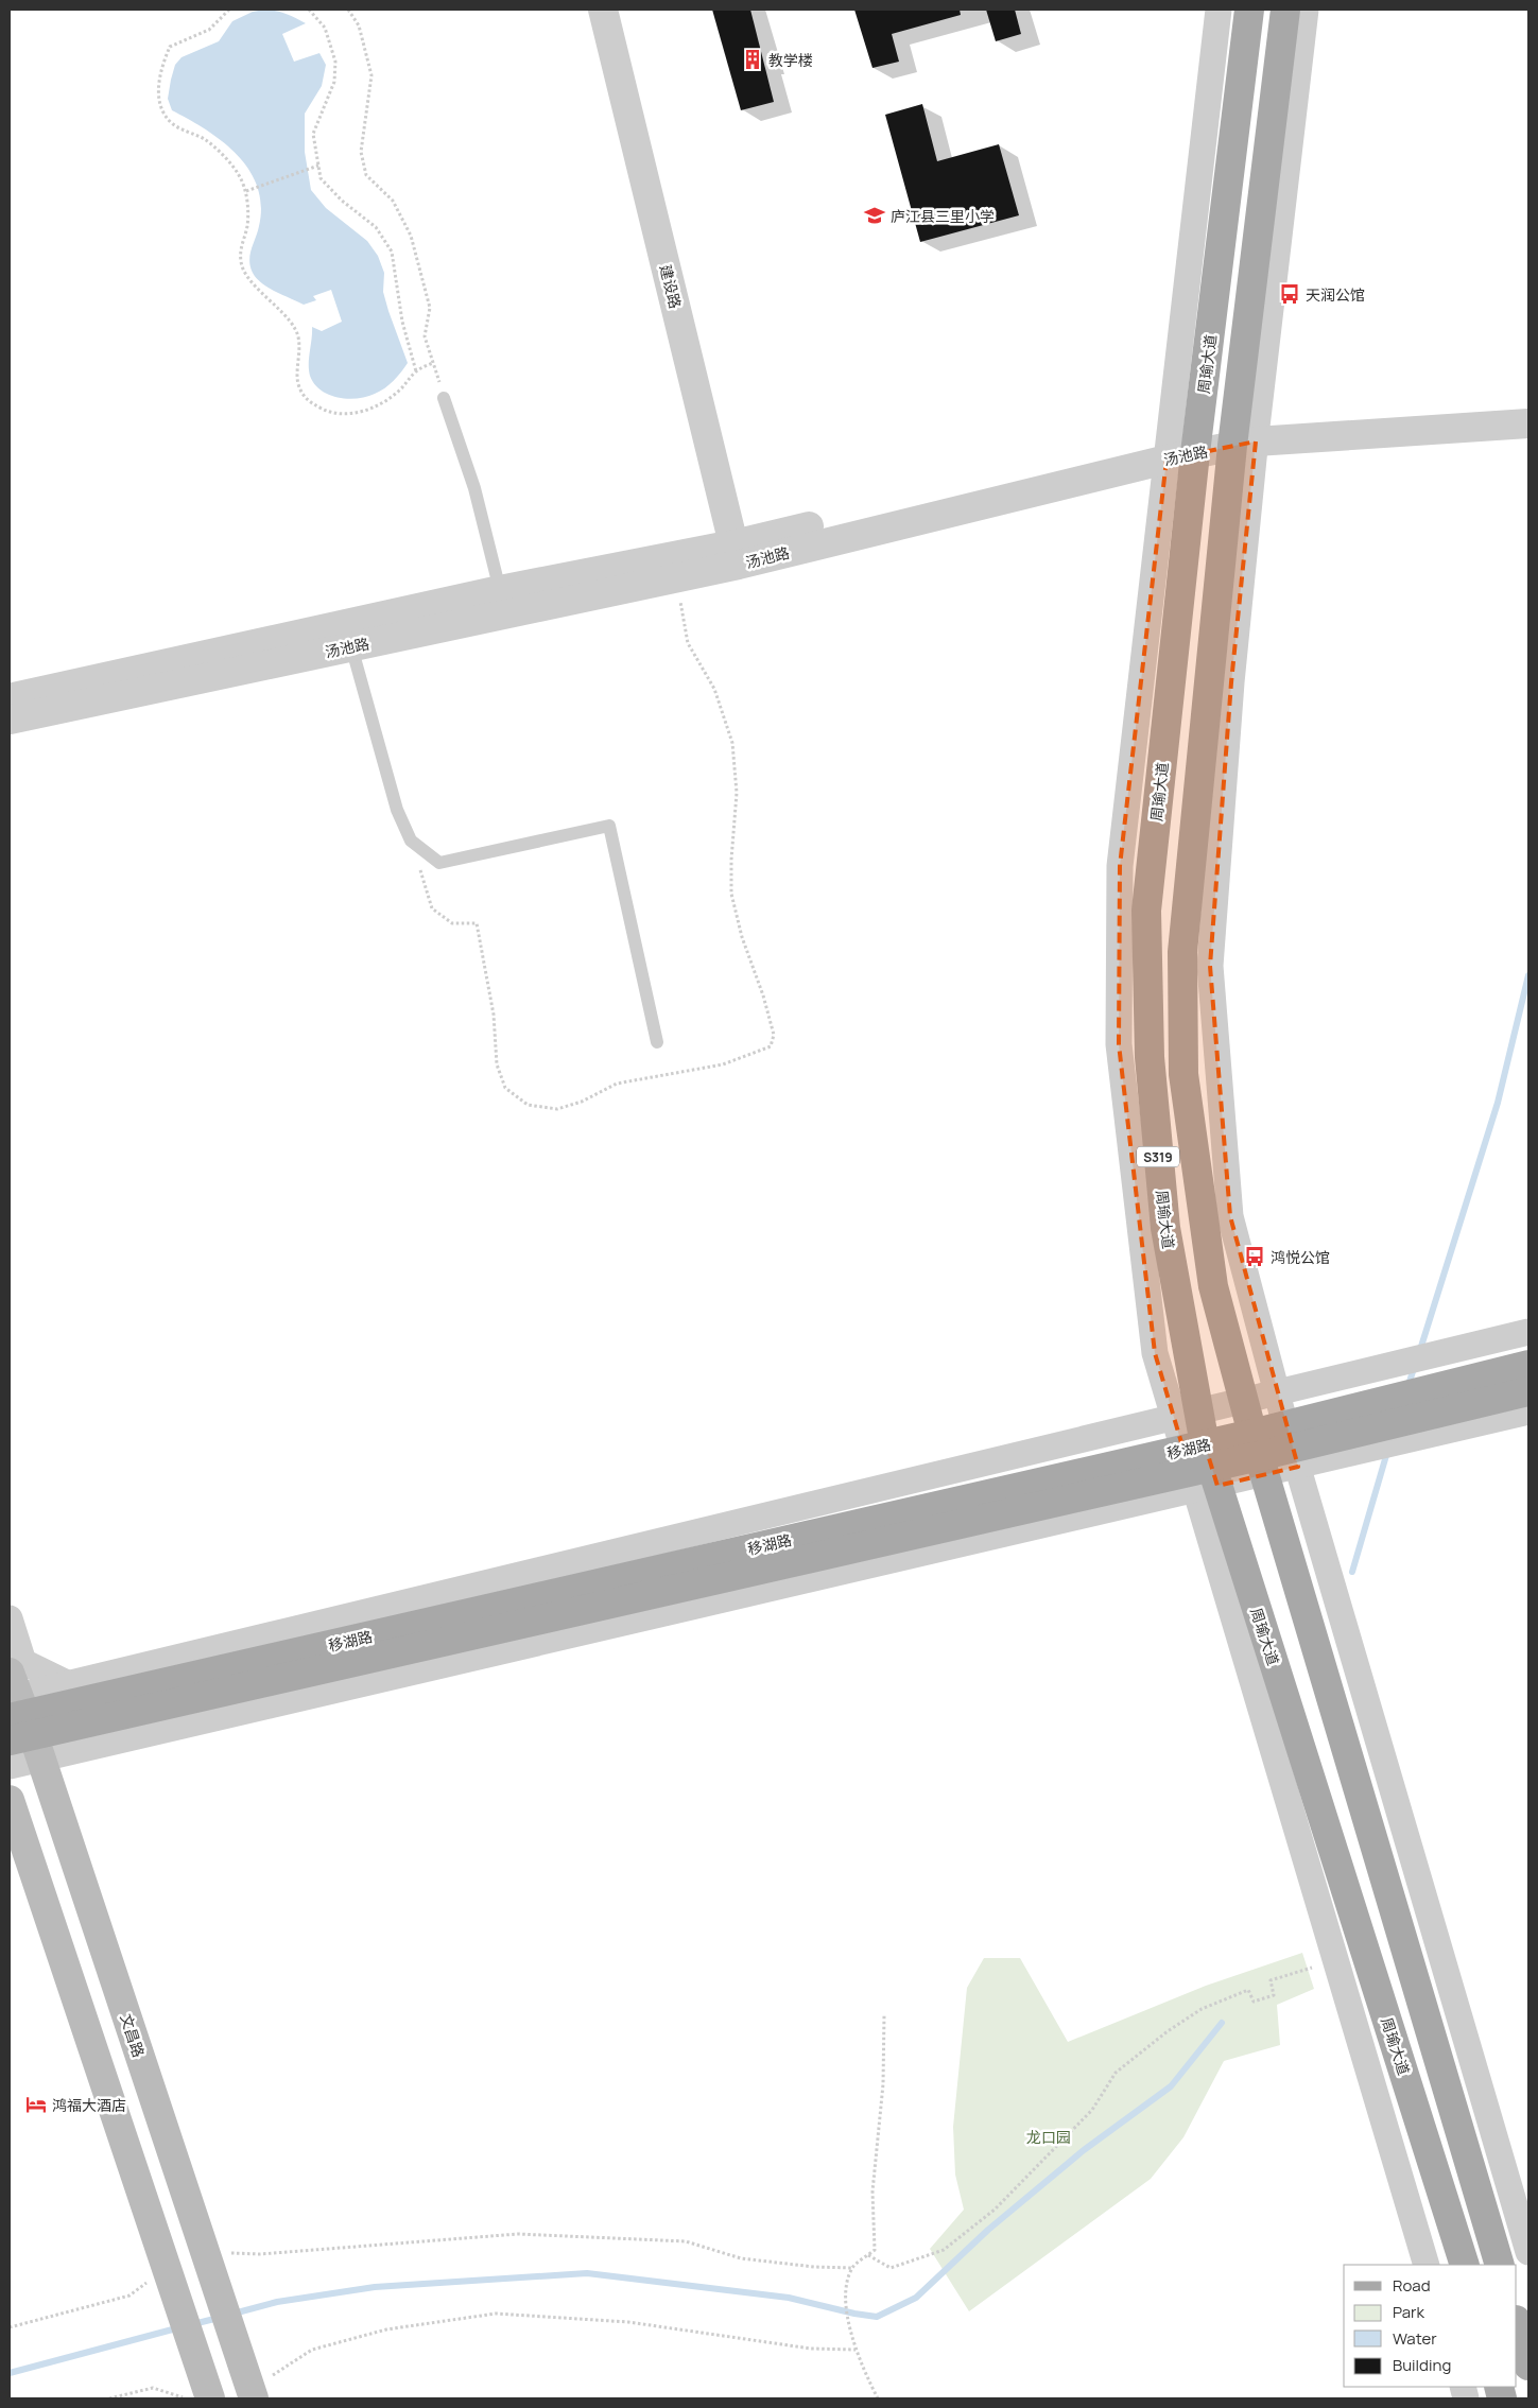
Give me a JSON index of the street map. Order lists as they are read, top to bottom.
{
  "streets": {
    "main road": [
      "周瑜大道",
      "S319",
      "移湖路",
      "文昌路"
    ],
    "street": ["建设路", "汤池路"]
  },
  "crossings": [
    ["建设路", "汤池路"],
    ["周瑜大道", "汤池路"],
    ["周瑜大道", "移湖路"],
    ["汤池路", "S319"],
    ["S319", "移湖路"],
    ["移湖路", "文昌路"]
  ],
  "parks": ["龙口园"],
  "places": {
    "building": ["教学楼"],
    "school or university": ["庐江县三里小学"],
    "bus stop": ["天润公馆", "鸿悦公馆"],
    "hotel": ["鸿福大酒店"]
  },
  "legend": [
    "Road",
    "Park",
    "Water",
    "Building"
  ]
}
